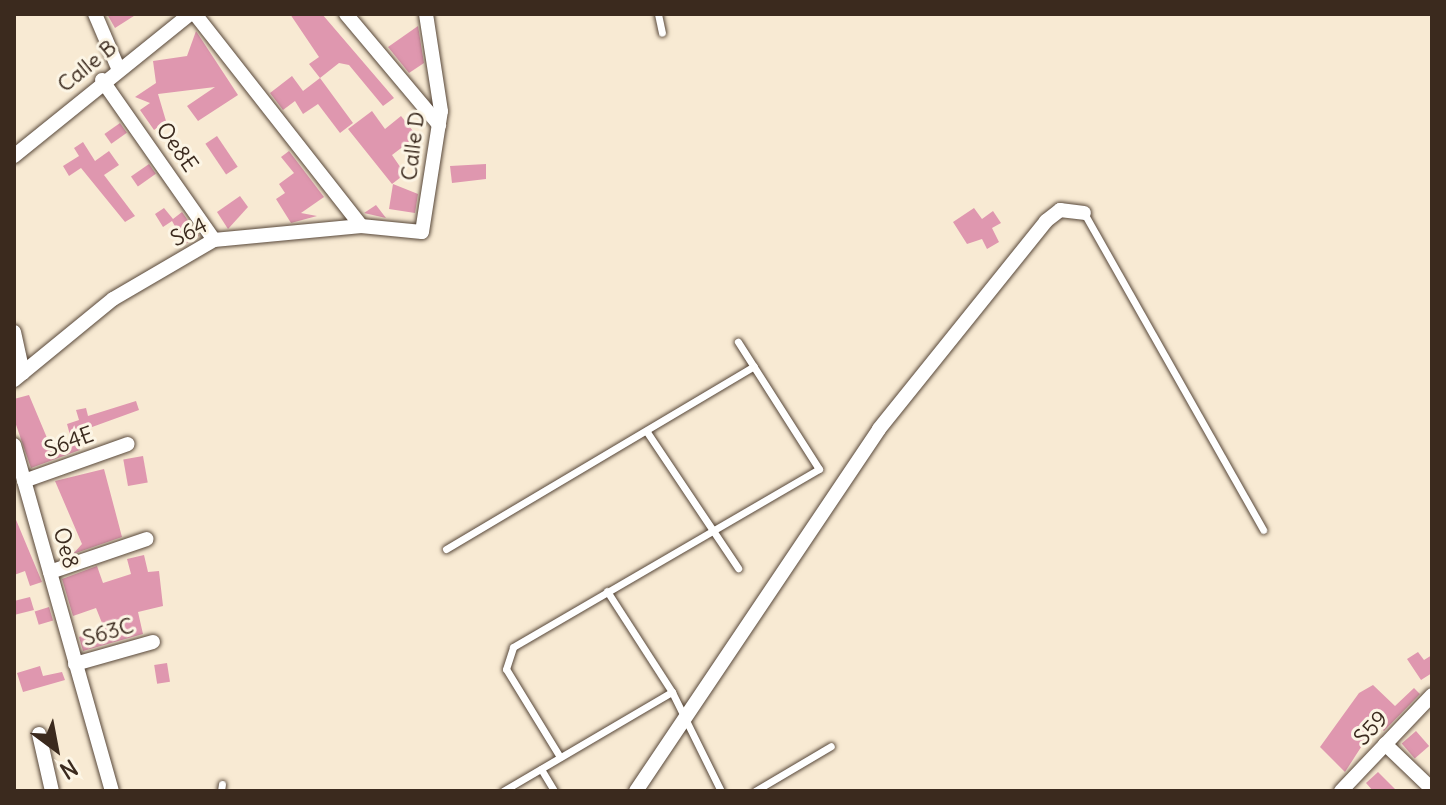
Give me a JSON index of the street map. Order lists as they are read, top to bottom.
{
  "streets": {
    "street": [
      "Calle B",
      "Calle D",
      "Oe8E",
      "S64",
      "S64E",
      "Oe8",
      "S63C",
      "S59"
    ]
  },
  "crossings": [
    ["Calle B", "Oe8E"],
    ["Calle D", "S64"],
    ["Oe8E", "S64"],
    ["S64E", "Oe8"],
    ["Oe8", "S63C"]
  ],
  "north": "bottom right"
}
